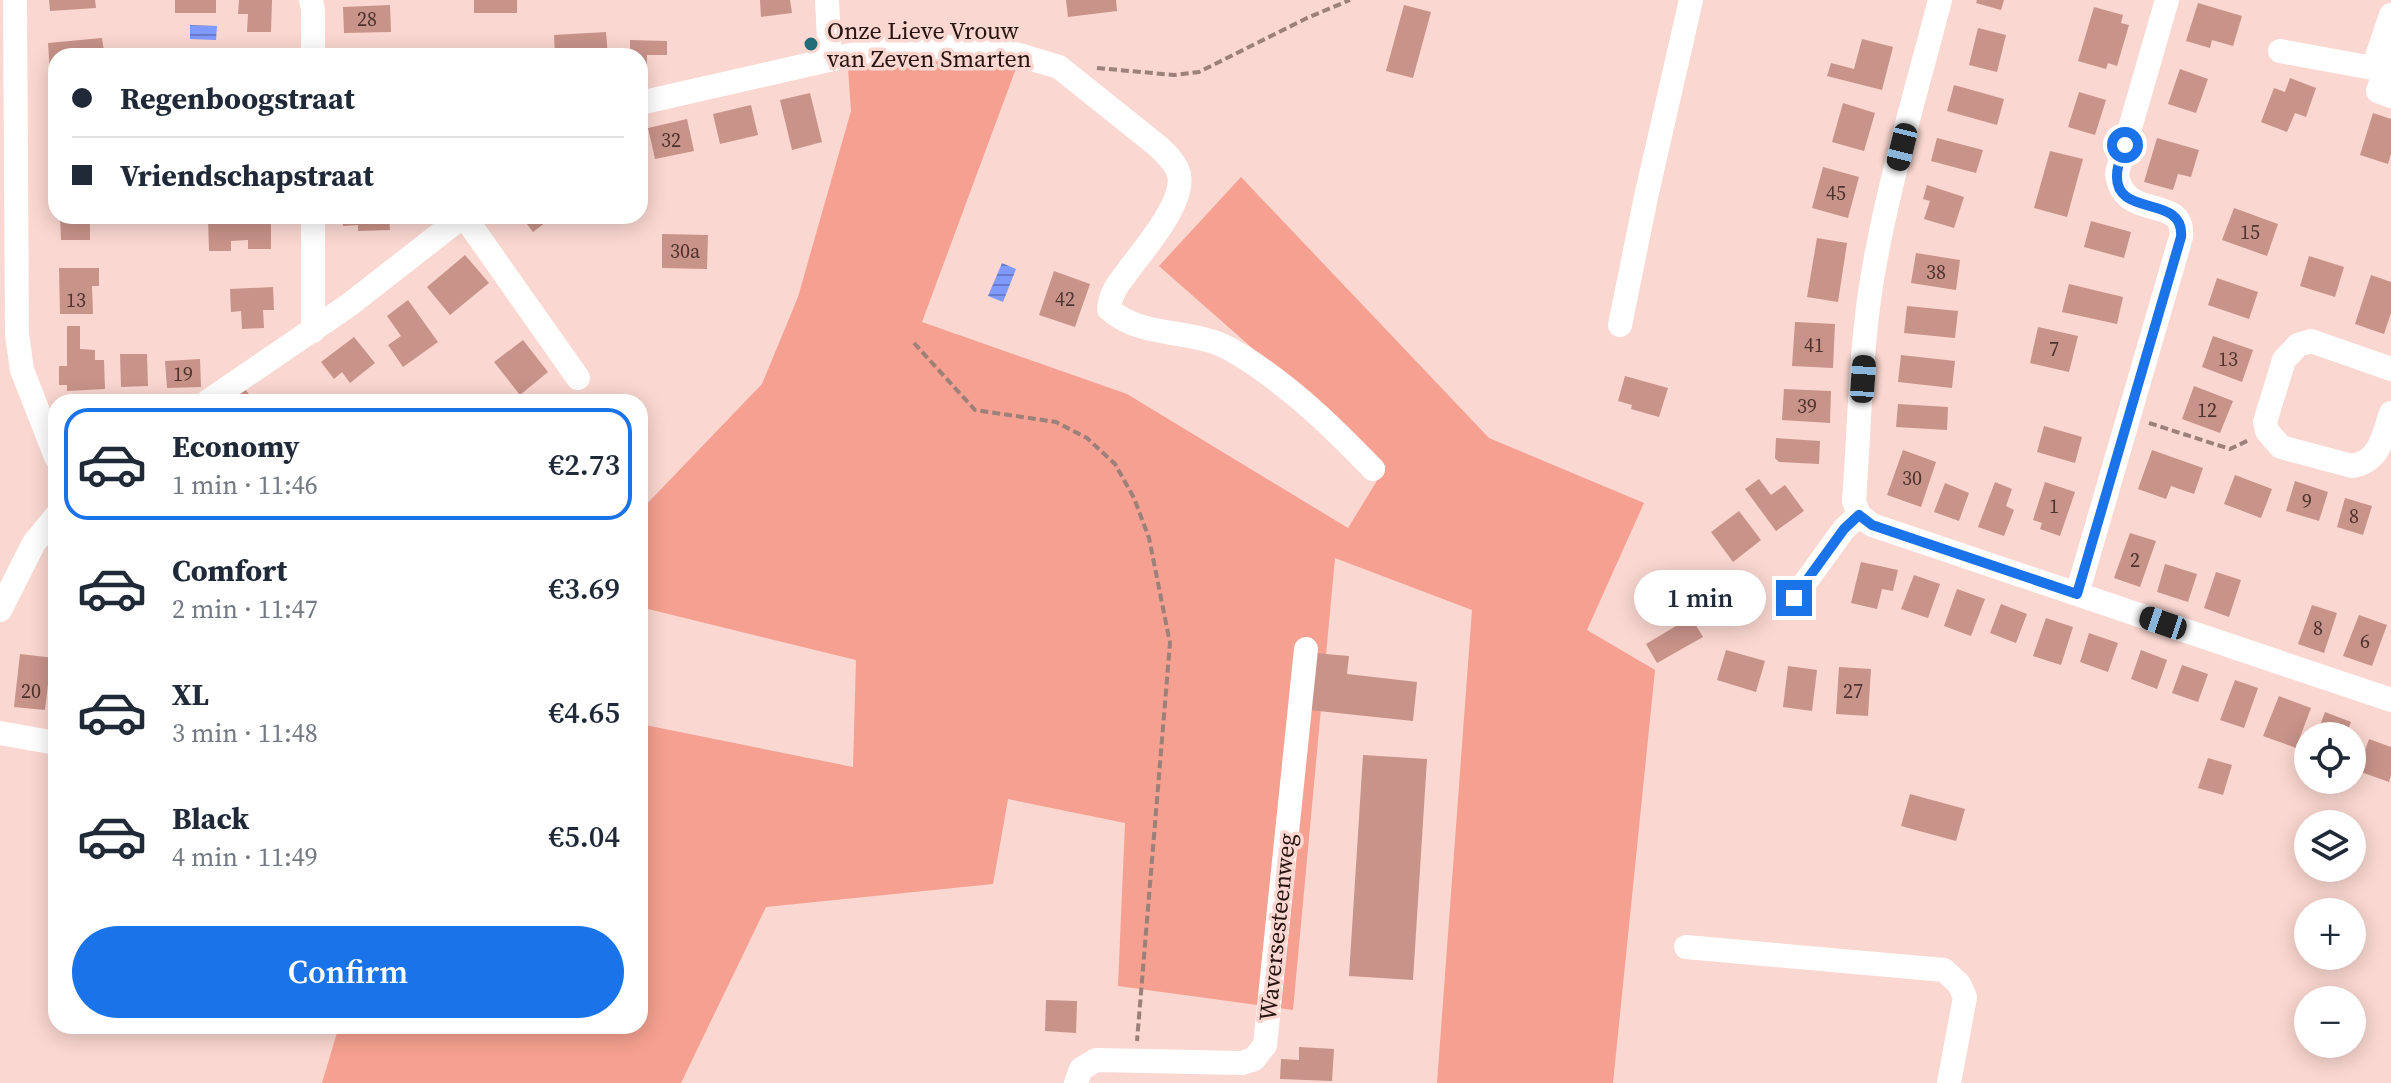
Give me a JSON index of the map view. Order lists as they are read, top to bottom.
{
  "streets": {
    "street": ["Waversesteenweg"]
  },
  "places": ["Onze Lieve Vrouw van Zeven Smarten"],
  "house_numbers": [
    "28",
    "32",
    "45",
    "15",
    "30a",
    "38",
    "42",
    "13",
    "41",
    "7",
    "13",
    "19",
    "39",
    "12",
    "30",
    "9",
    "1",
    "8",
    "2",
    "8",
    "6",
    "20",
    "27"
  ],
  "page": {
    "banner": ["Regenboogstraat", "Vriendschapstraat"],
    "list": [
      {
        "name": "Economy",
        "note": "1 min · 11:46",
        "value": "€2.73"
      },
      {
        "name": "Comfort",
        "note": "2 min · 11:47",
        "value": "€3.69"
      },
      {
        "name": "XL",
        "note": "3 min · 11:48",
        "value": "€4.65"
      },
      {
        "name": "Black",
        "note": "4 min · 11:49",
        "value": "€5.04"
      }
    ],
    "bubble": "1 min",
    "map_buttons": ["+", "−"],
    "buttons": "Confirm"
  }
}
